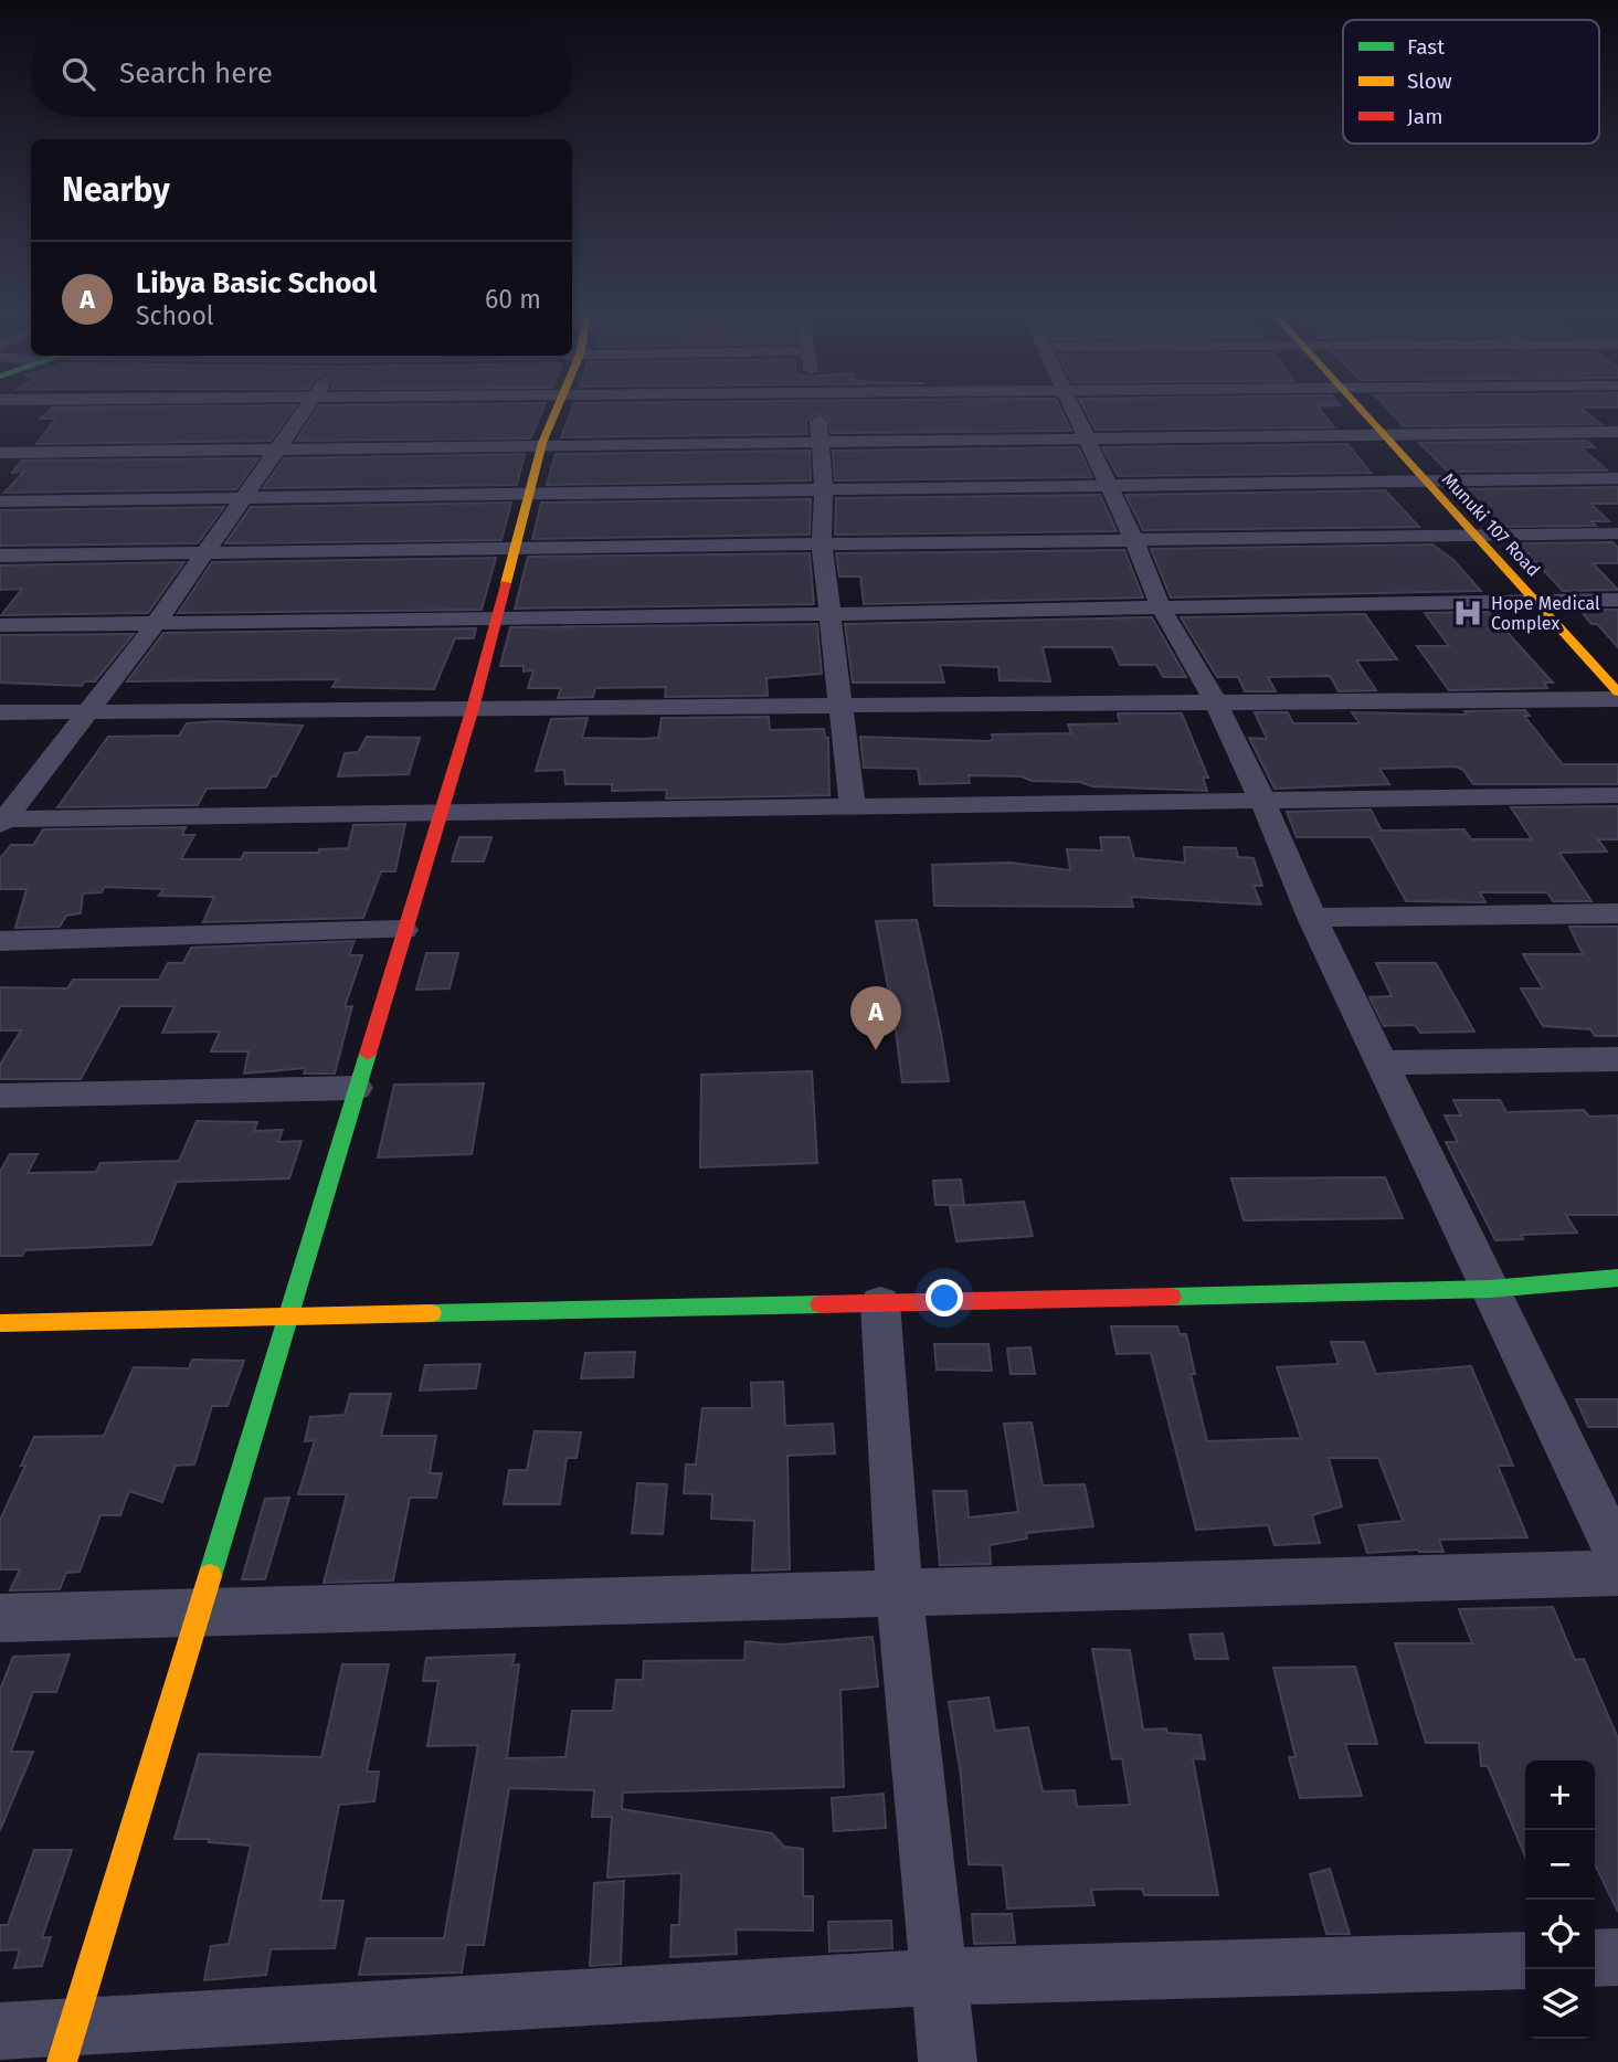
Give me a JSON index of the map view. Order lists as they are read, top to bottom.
{
  "streets": {
    "street": ["Munuki 107 Road"]
  },
  "places": {
    "hospital": ["Hope Medical Complex"]
  },
  "legend": ["Fast", "Slow", "Jam"],
  "page": {
    "search": "Search here",
    "heading": "Nearby",
    "list": [
      {
        "mark": "A",
        "name": "Libya Basic School",
        "note": "School",
        "value": "60 m"
      }
    ],
    "pins": "A",
    "map_buttons": ["+", "−"]
  }
}
